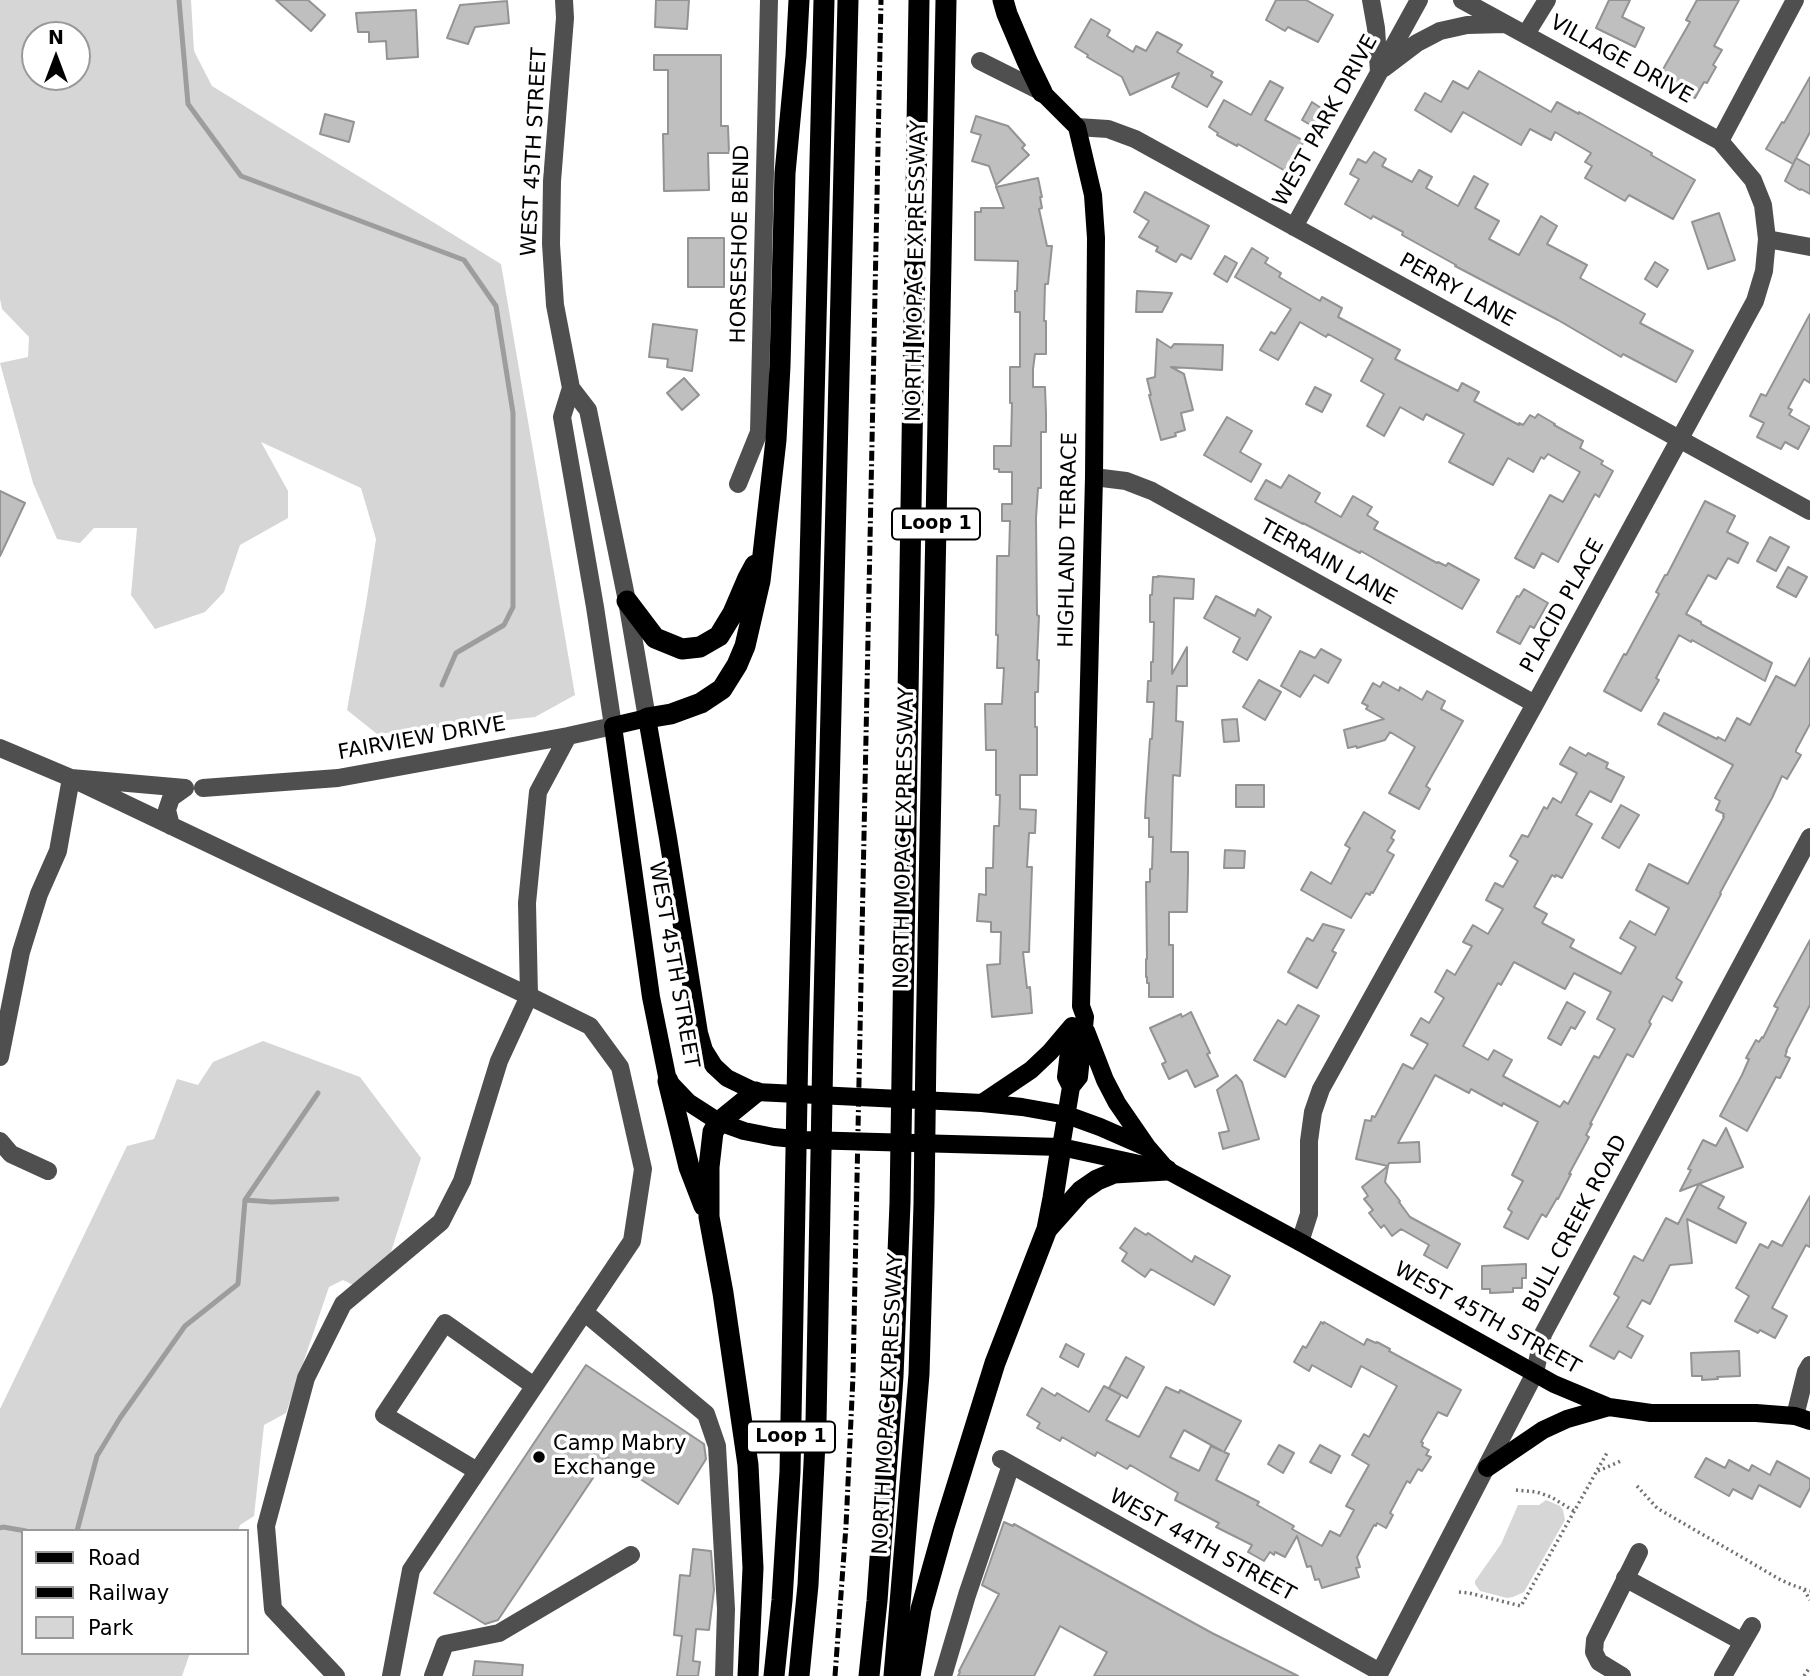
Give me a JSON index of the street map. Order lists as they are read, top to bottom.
{
  "streets": {
    "highway": ["NORTH MOPAC EXPRESSWAY", "Loop 1"],
    "main road": ["WEST 45TH STREET", "HIGHLAND TERRACE", "FAIRVIEW DRIVE"],
    "street": [
      "VILLAGE DRIVE",
      "WEST PARK DRIVE",
      "HORSESHOE BEND",
      "PERRY LANE",
      "TERRAIN LANE",
      "PLACID PLACE",
      "BULL CREEK ROAD",
      "WEST 44TH STREET"
    ]
  },
  "crossings": [
    ["VILLAGE DRIVE", "PLACID PLACE"],
    ["WEST PARK DRIVE", "PERRY LANE"],
    ["WEST 45TH STREET", "HIGHLAND TERRACE"],
    ["WEST 45TH STREET", "PLACID PLACE"],
    ["WEST 45TH STREET", "FAIRVIEW DRIVE"],
    ["WEST 45TH STREET", "BULL CREEK ROAD"],
    ["PERRY LANE", "HIGHLAND TERRACE"],
    ["PERRY LANE", "PLACID PLACE"],
    ["HIGHLAND TERRACE", "TERRAIN LANE"],
    ["TERRAIN LANE", "PLACID PLACE"],
    ["BULL CREEK ROAD", "WEST 44TH STREET"]
  ],
  "places": ["Camp Mabry Exchange"],
  "legend": ["Road", "Railway", "Park"],
  "north": "top"
}
